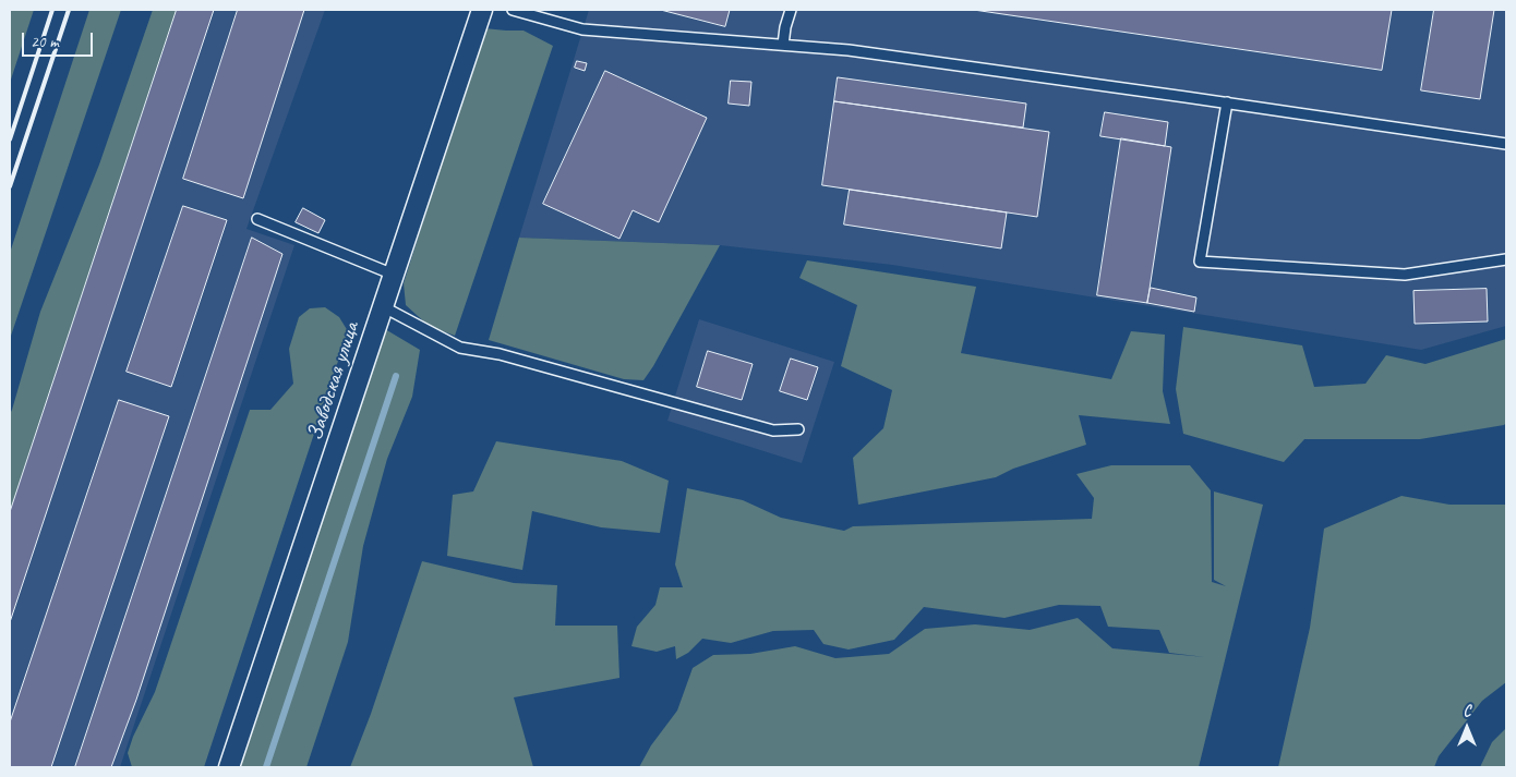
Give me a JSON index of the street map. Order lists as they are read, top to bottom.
{
  "streets": {
    "street": ["Заводская улица"]
  },
  "scale_bar": "20 m",
  "north": "top"
}
